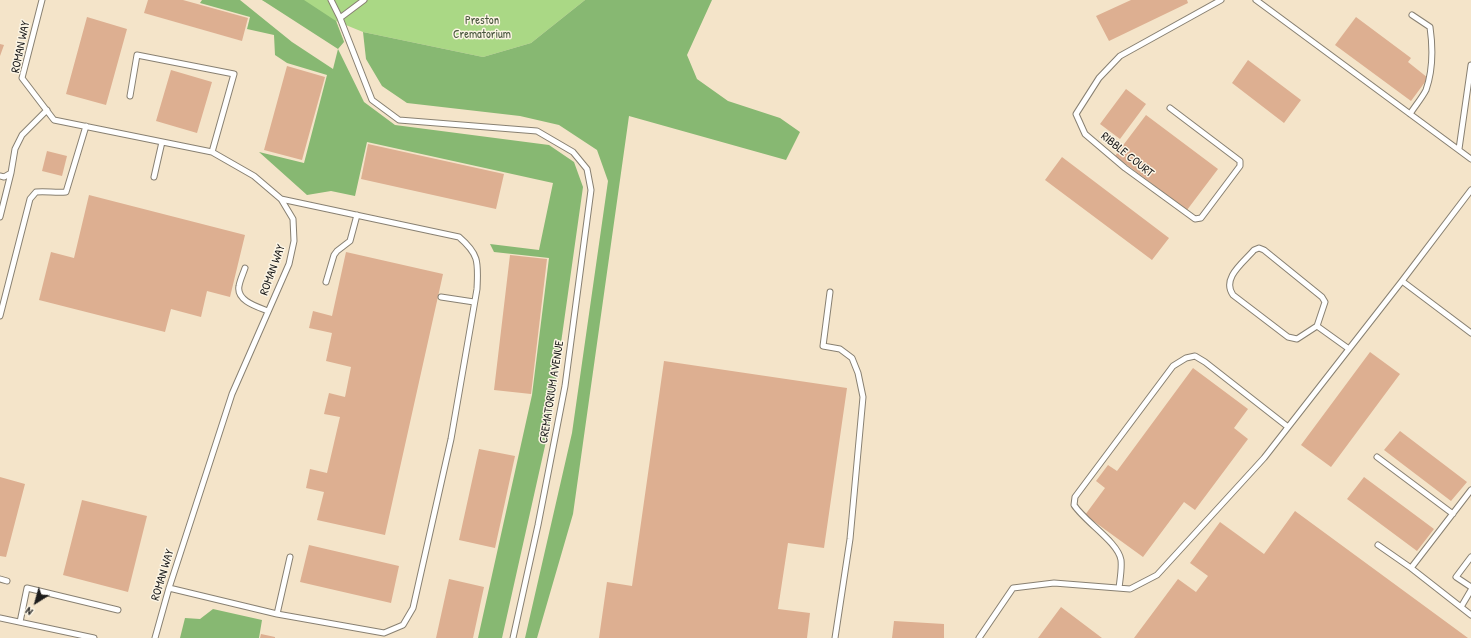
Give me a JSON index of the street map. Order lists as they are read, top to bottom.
{
  "streets": {
    "lane": ["ROMAN WAY", "RIBBLE COURT", "CREMATORIUM AVENUE"]
  },
  "parks": ["Preston Crematorium"],
  "north": "bottom left"
}
